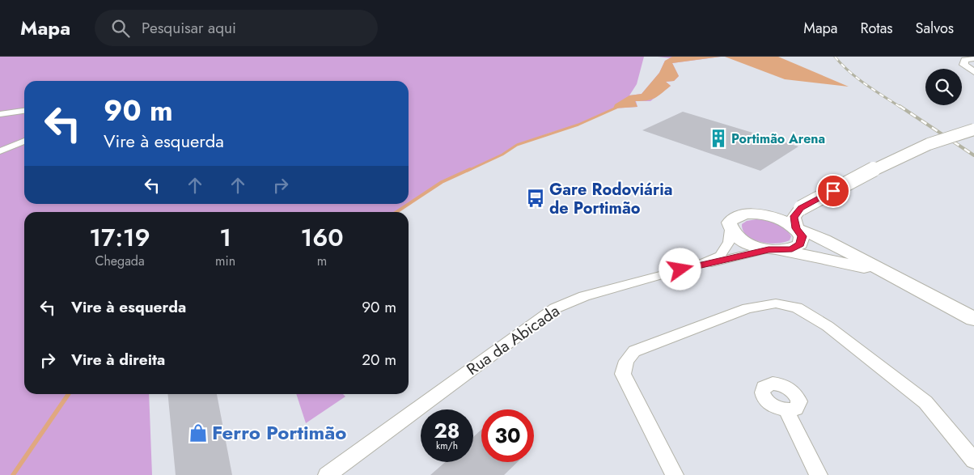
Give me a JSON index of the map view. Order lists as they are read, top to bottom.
{
  "streets": {
    "street": ["Rua da Abicada"]
  },
  "places": {
    "building": ["Portimão Arena"],
    "bus stop": ["Gare Rodoviária de Portimão"],
    "shop": ["Ferro Portimão"]
  },
  "page": {
    "header": "Mapa",
    "search": "Pesquisar aqui",
    "nav": ["Mapa", "Rotas", "Salvos"],
    "turn": ["90 m", "Vire à esquerda"],
    "eta": [
      "17:19",
      "Chegada",
      "1",
      "min",
      "160",
      "m"
    ],
    "list": [
      {
        "name": "Vire à esquerda",
        "value": "90 m"
      },
      {
        "name": "Vire à direita",
        "value": "20 m"
      }
    ],
    "speed": "28 km/h",
    "limit": "30"
  }
}
